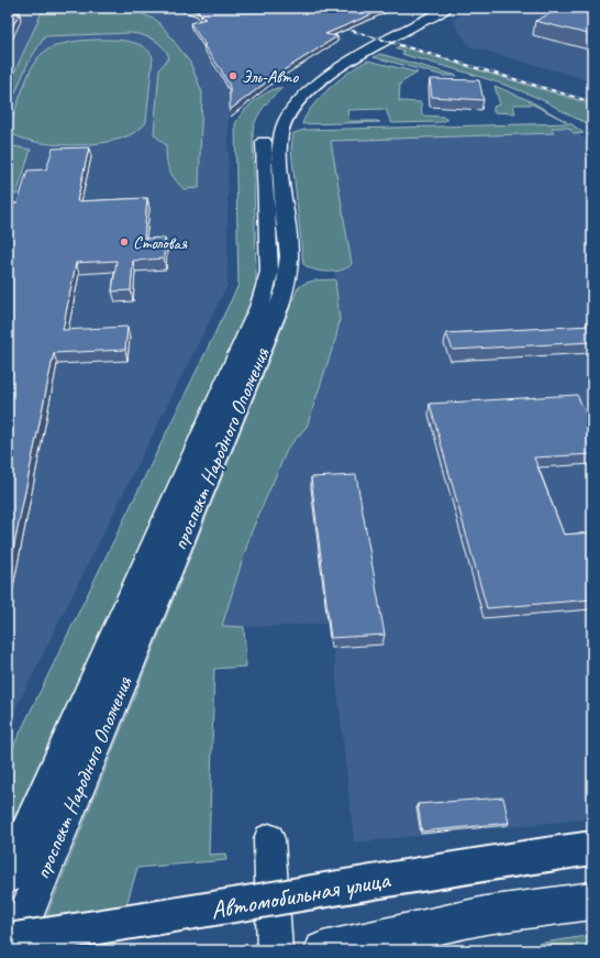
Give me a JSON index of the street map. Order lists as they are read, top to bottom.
{
  "streets": {
    "main road": ["проспект Народного Ополчения", "Автомобильная улица"]
  },
  "crossings": [
    ["проспект Народного Ополчения", "Автомобильная улица"]
  ],
  "places": ["Эль-Авто", "Столовая"]
}
